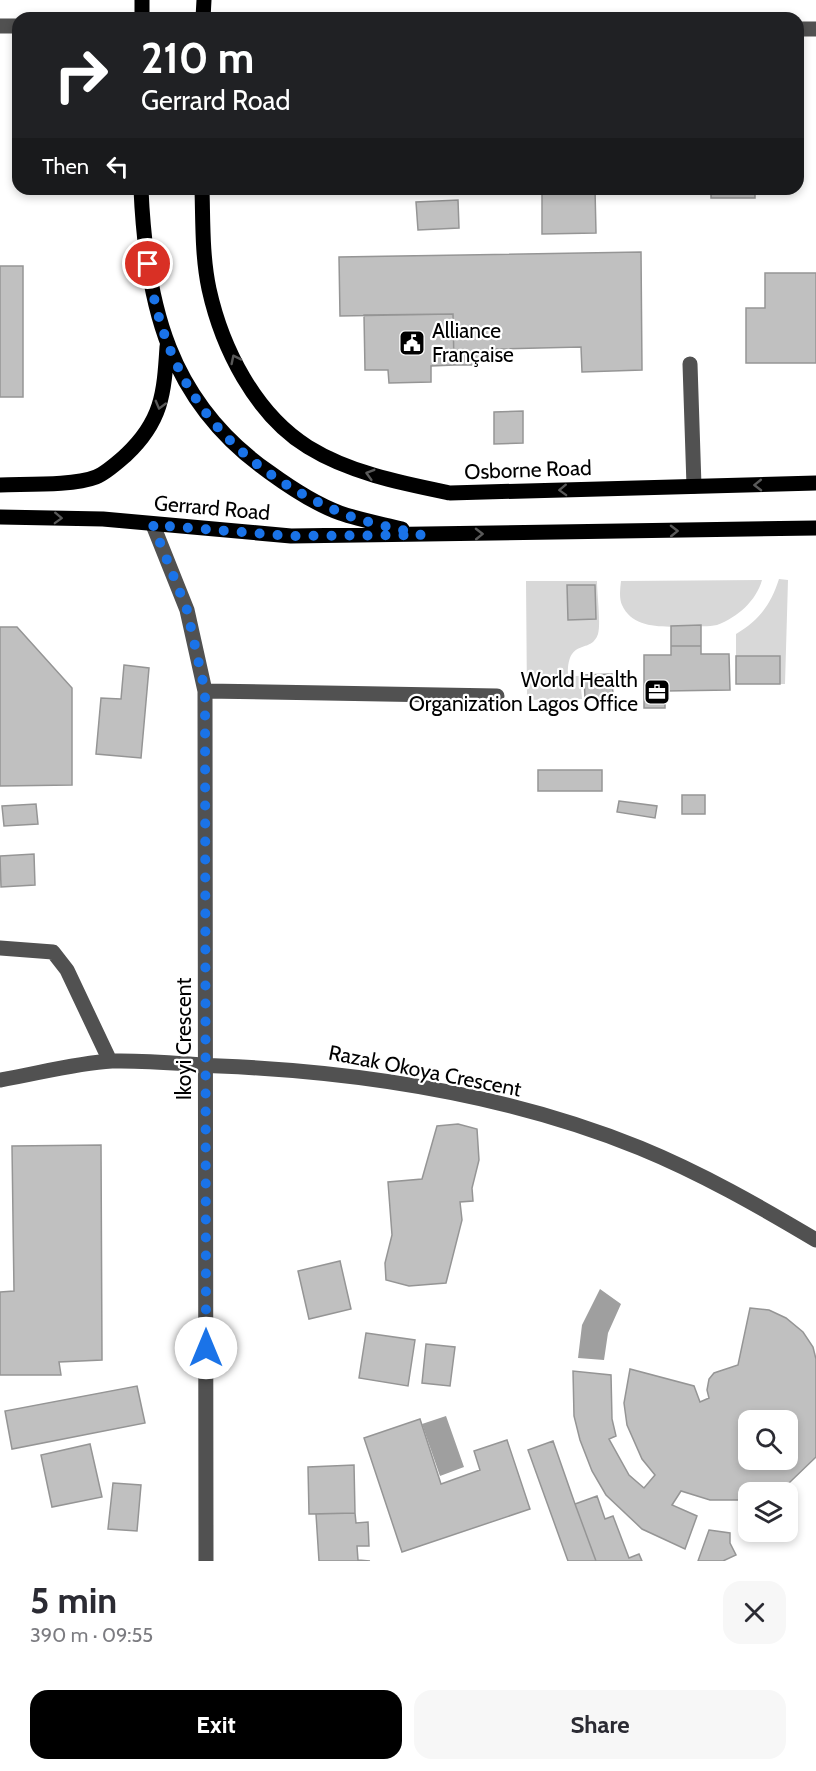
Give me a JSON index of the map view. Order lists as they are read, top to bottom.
{
  "streets": {
    "main road": ["Osborne Road", "Gerrard Road"],
    "street": ["Ikoyi Crescent", "Razak Okoya Crescent"]
  },
  "crossings": [
    ["Gerrard Road", "Ikoyi Crescent"],
    ["Ikoyi Crescent", "Razak Okoya Crescent"]
  ],
  "one_way": ["Gerrard Road"],
  "places": {
    "public building": ["Alliance Française"],
    "office": ["World Health Organization Lagos Office"]
  },
  "page": {
    "turn": ["210 m", "Gerrard Road"],
    "then": "Then",
    "heading": ["5 min", "390 m · 09:55"],
    "buttons": ["Exit", "Share"]
  }
}
